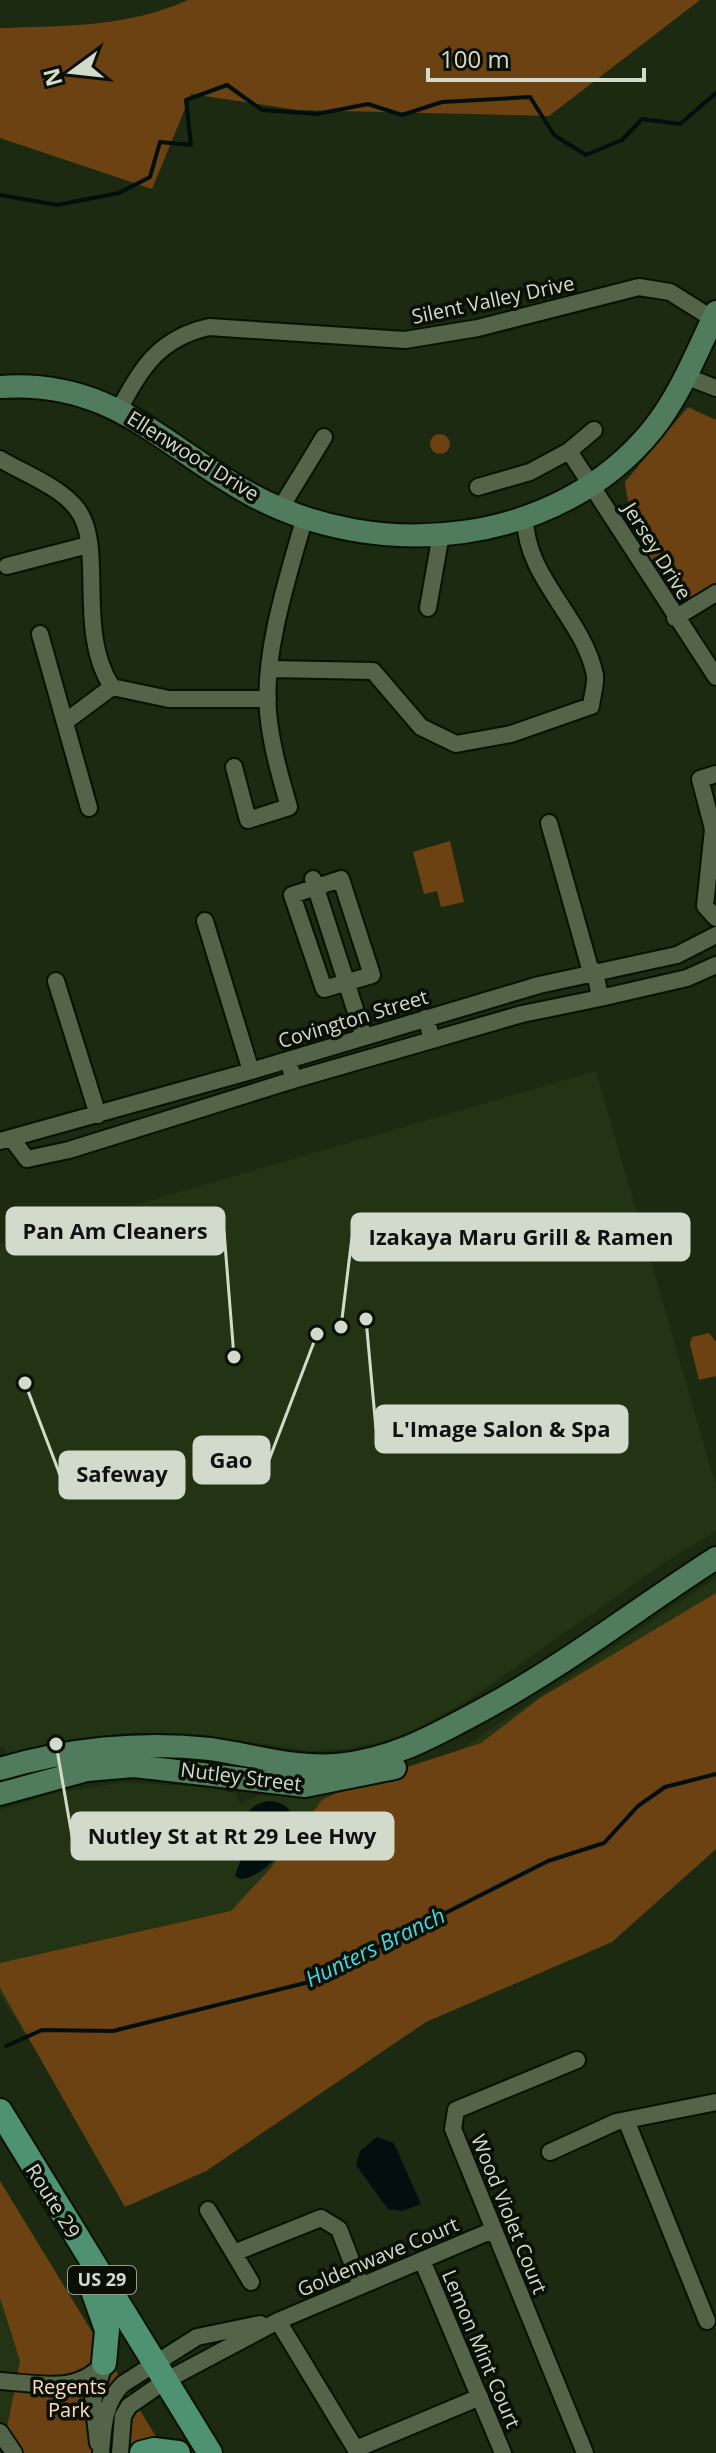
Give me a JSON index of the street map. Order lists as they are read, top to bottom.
{
  "streets": {
    "main road": [
      "Ellenwood Drive",
      "Nutley Street",
      "Route 29",
      "US 29"
    ],
    "street": [
      "Silent Valley Drive",
      "Jersey Drive",
      "Covington Street",
      "Wood Violet Court",
      "Goldenwave Court",
      "Lemon Mint Court"
    ]
  },
  "crossings": [
    ["Silent Valley Drive", "Ellenwood Drive"],
    ["Ellenwood Drive", "Jersey Drive"],
    ["Route 29", "Goldenwave Court"],
    ["Wood Violet Court", "Goldenwave Court"],
    ["Goldenwave Court", "Lemon Mint Court"]
  ],
  "water": ["Hunters Branch"],
  "parks": ["Regents Park"],
  "places": [
    "L'Image Salon & Spa",
    "Izakaya Maru Grill & Ramen",
    "Gao",
    "Pan Am Cleaners",
    "Safeway",
    "Nutley St at Rt 29 Lee Hwy"
  ],
  "scale_bar": "100 m",
  "north": "left"
}
